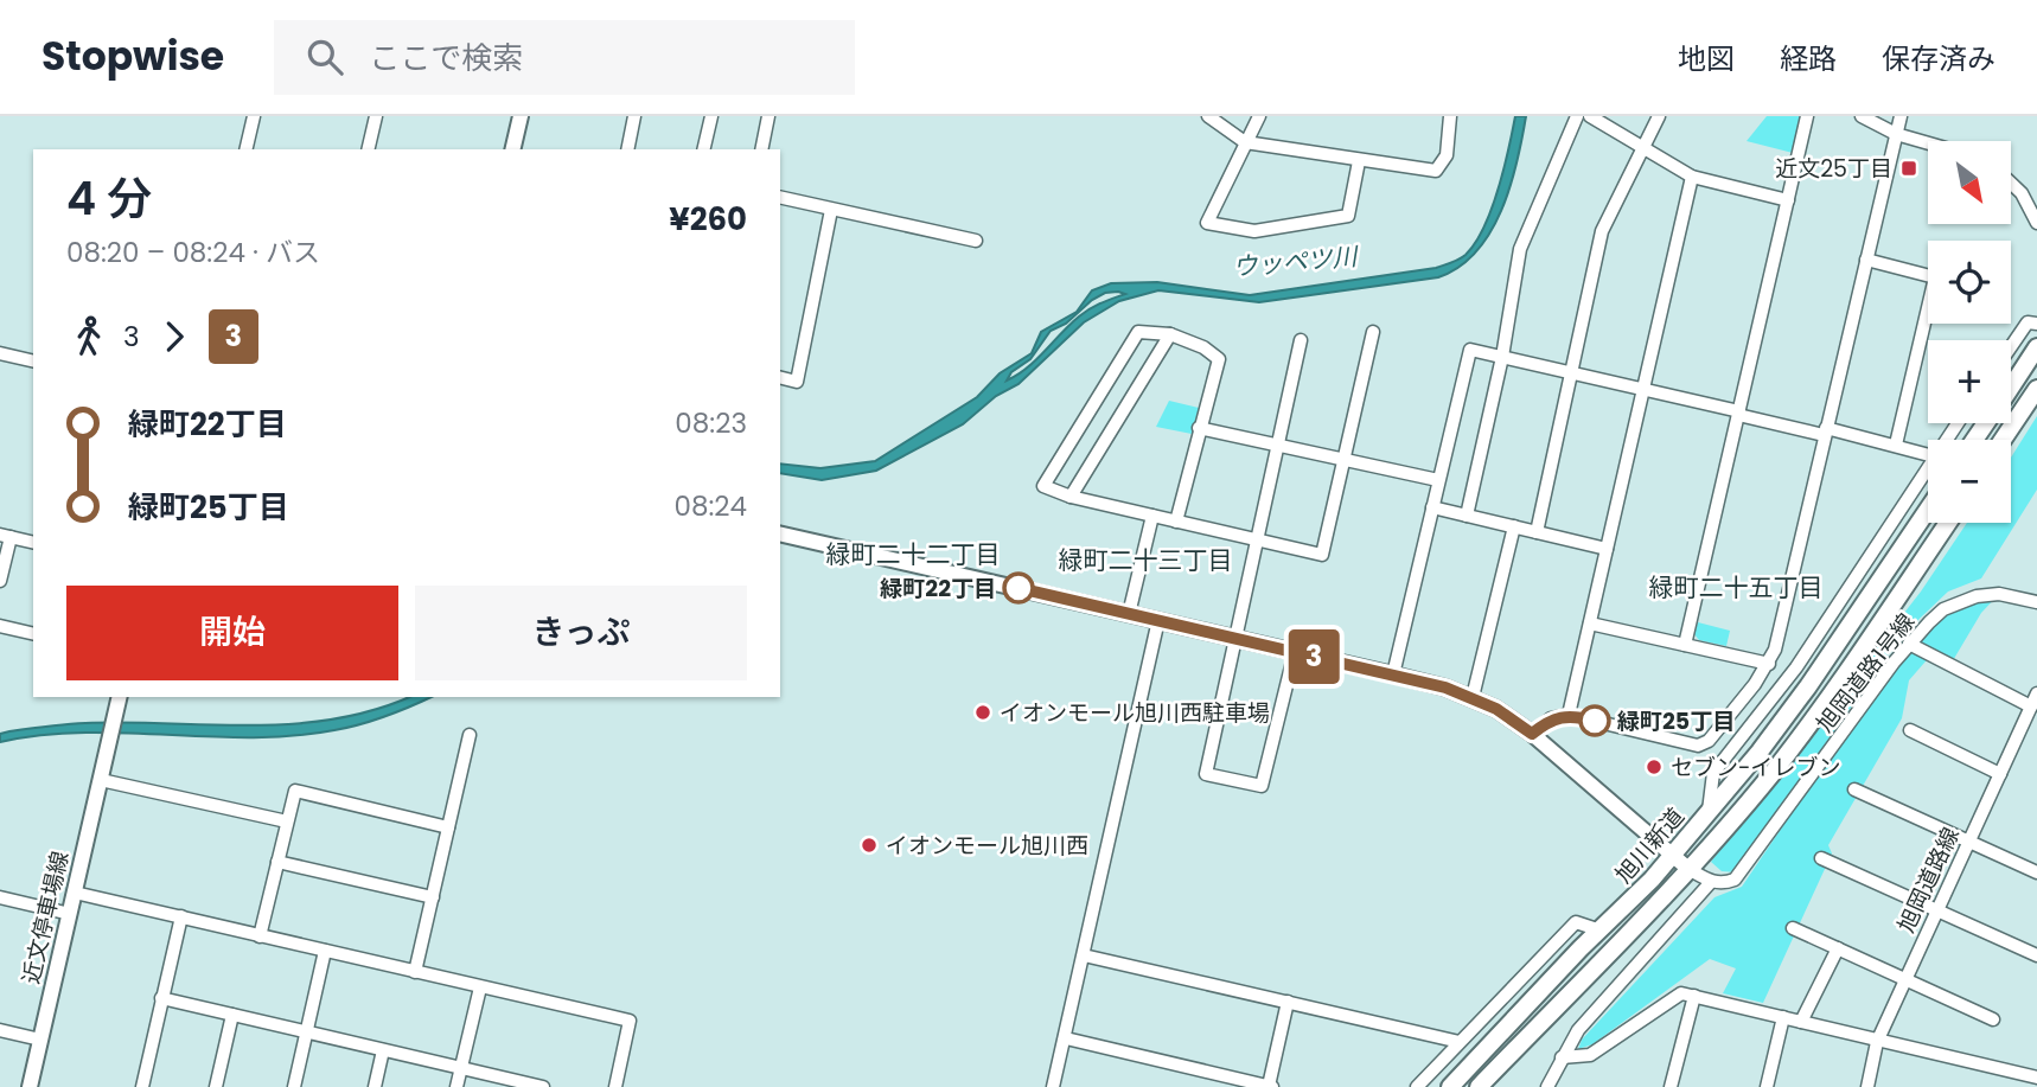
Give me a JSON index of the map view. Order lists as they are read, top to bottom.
{
  "streets": {
    "highway": ["旭川新道"],
    "main road": ["近文停車場線"],
    "street": ["旭岡道路1号線", "旭岡道路線"]
  },
  "districts": ["緑町二十二丁目", "緑町二十三丁目", "緑町二十五丁目"],
  "water": ["ウッペツ川"],
  "places": {
    "transit": ["近文25丁目"],
    "other": [
      "緑町22丁目",
      "イオンモール旭川西駐車場",
      "緑町25丁目",
      "セブン-イレブン",
      "イオンモール旭川西"
    ]
  },
  "lines": ["bus line 3"],
  "north": "bottom right",
  "page": {
    "header": "Stopwise",
    "search": "ここで検索",
    "nav": ["地図", "経路", "保存済み"],
    "on_map": "3",
    "map_buttons": ["+", "−"],
    "heading": ["4 分", "08:20 – 08:24 · バス", "¥260"],
    "legs": ["3", "3"],
    "list": [
      {
        "name": "緑町22丁目",
        "value": "08:23"
      },
      {
        "name": "緑町25丁目",
        "value": "08:24"
      }
    ],
    "buttons": ["開始", "きっぷ"]
  }
}
